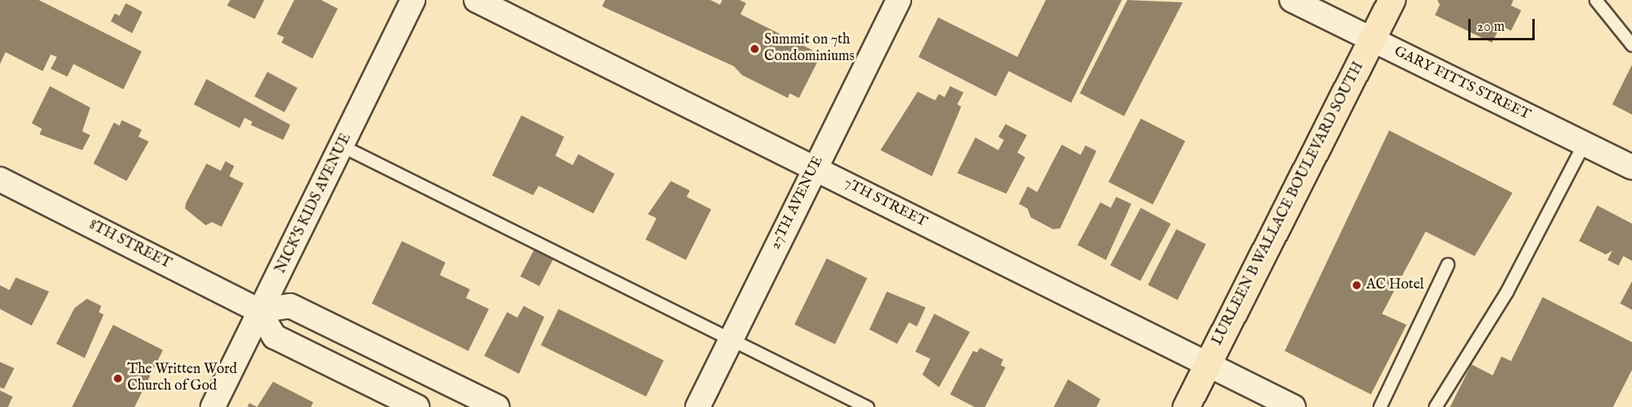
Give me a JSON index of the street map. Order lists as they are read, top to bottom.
{
  "streets": {
    "highway": ["LURLEEN B WALLACE BOULEVARD SOUTH"],
    "street": [
      "GARY FITTS STREET",
      "27TH AVENUE",
      "7TH STREET",
      "NICK'S KIDS AVENUE",
      "8TH STREET"
    ]
  },
  "crossings": [
    ["GARY FITTS STREET", "LURLEEN B WALLACE BOULEVARD SOUTH"],
    ["27TH AVENUE", "7TH STREET"],
    ["7TH STREET", "LURLEEN B WALLACE BOULEVARD SOUTH"],
    ["NICK'S KIDS AVENUE", "8TH STREET"]
  ],
  "places": ["Summit on 7th Condominiums", "AC Hotel", "The Written Word Church of God"],
  "scale_bar": "20 m"
}
